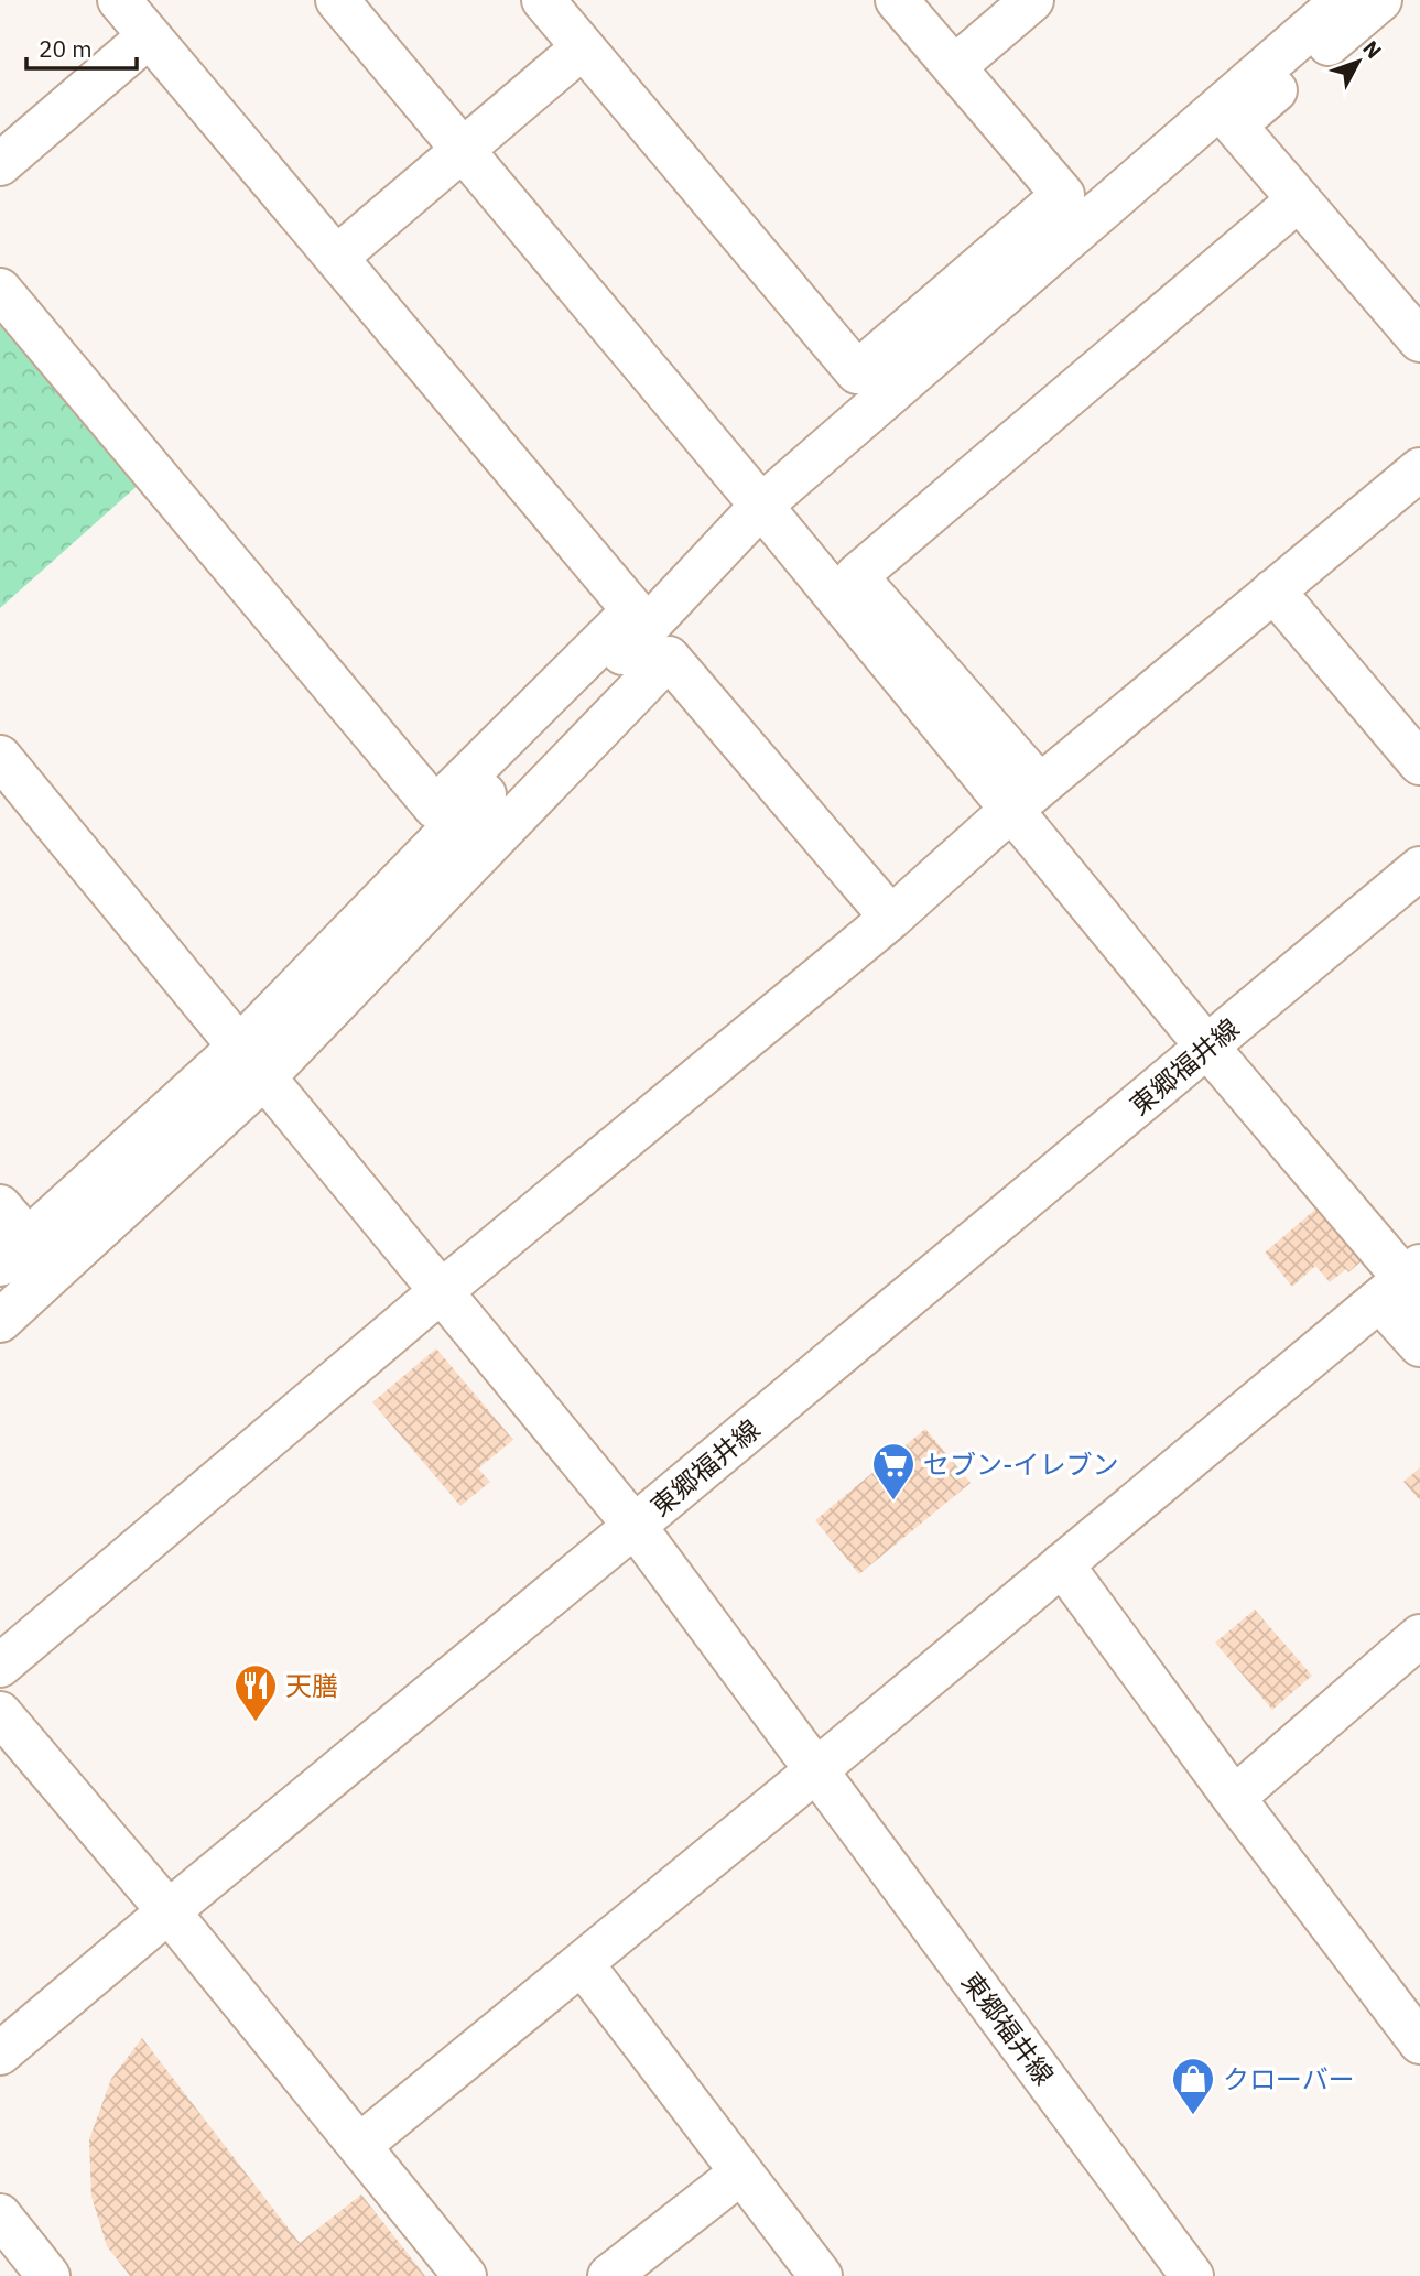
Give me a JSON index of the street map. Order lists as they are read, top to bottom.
{
  "streets": {
    "street": ["東郷福井線"]
  },
  "places": {
    "supermarket": ["セブン-イレブン"],
    "restaurant": ["天膳"],
    "shop": ["クローバー"]
  },
  "scale_bar": "20 m",
  "north": "top right"
}
